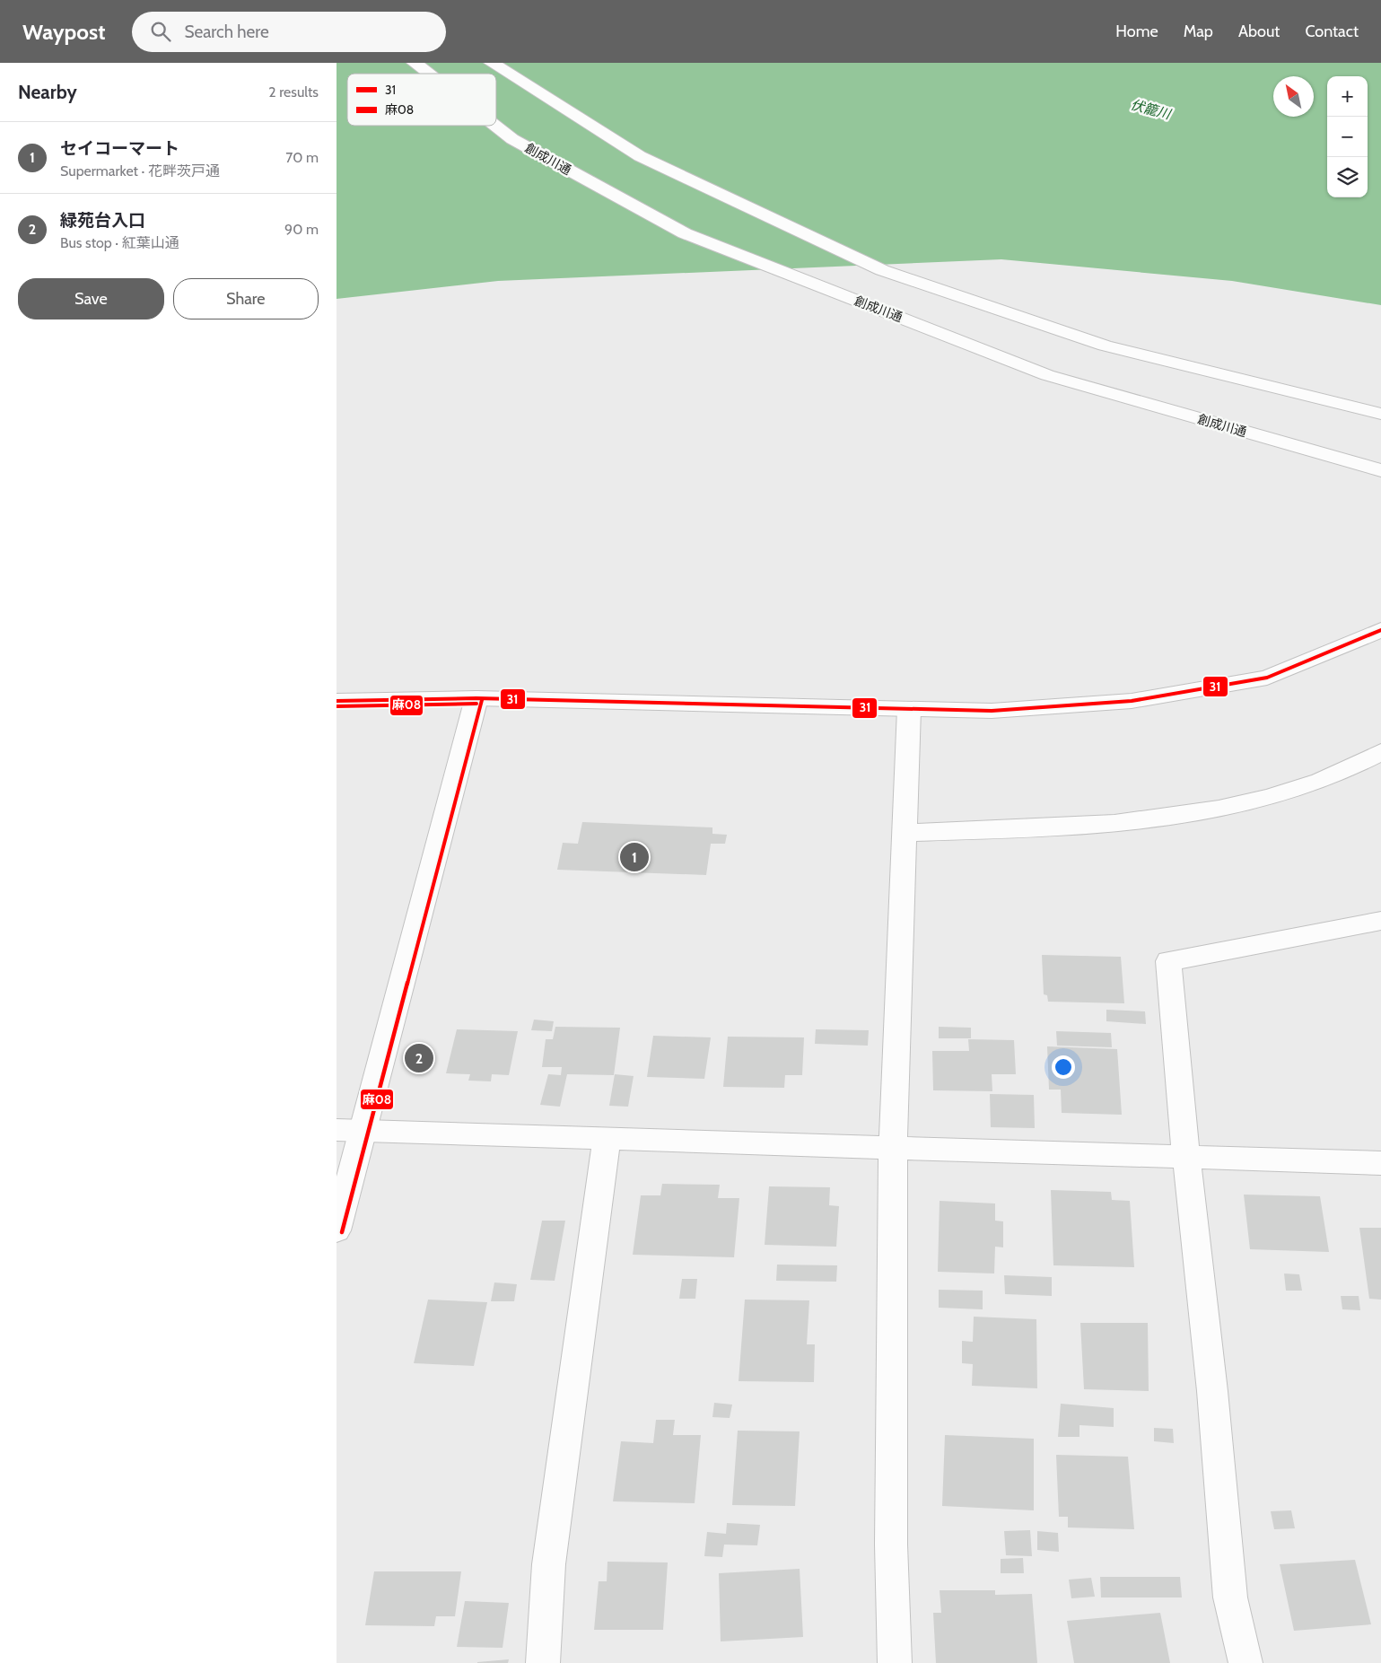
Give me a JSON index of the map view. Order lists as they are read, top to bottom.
{
  "streets": {
    "main road": ["創成川通"]
  },
  "water": ["伏籠川"],
  "lines": ["transit line 31", "transit line 麻08"],
  "legend": ["31", "麻08"],
  "north": "top left",
  "page": {
    "header": "Waypost",
    "search": "Search here",
    "nav": [
      "Home",
      "Map",
      "About",
      "Contact"
    ],
    "heading": ["Nearby", "2 results"],
    "map_buttons": ["+", "−"],
    "list": [
      {
        "mark": "1",
        "name": "セイコーマート",
        "note": "Supermarket · 花畔茨戸通",
        "value": "70 m"
      },
      {
        "mark": "2",
        "name": "緑苑台入口",
        "note": "Bus stop · 紅葉山通",
        "value": "90 m"
      }
    ],
    "buttons": ["Save", "Share"],
    "pins": ["1", "2"]
  }
}
